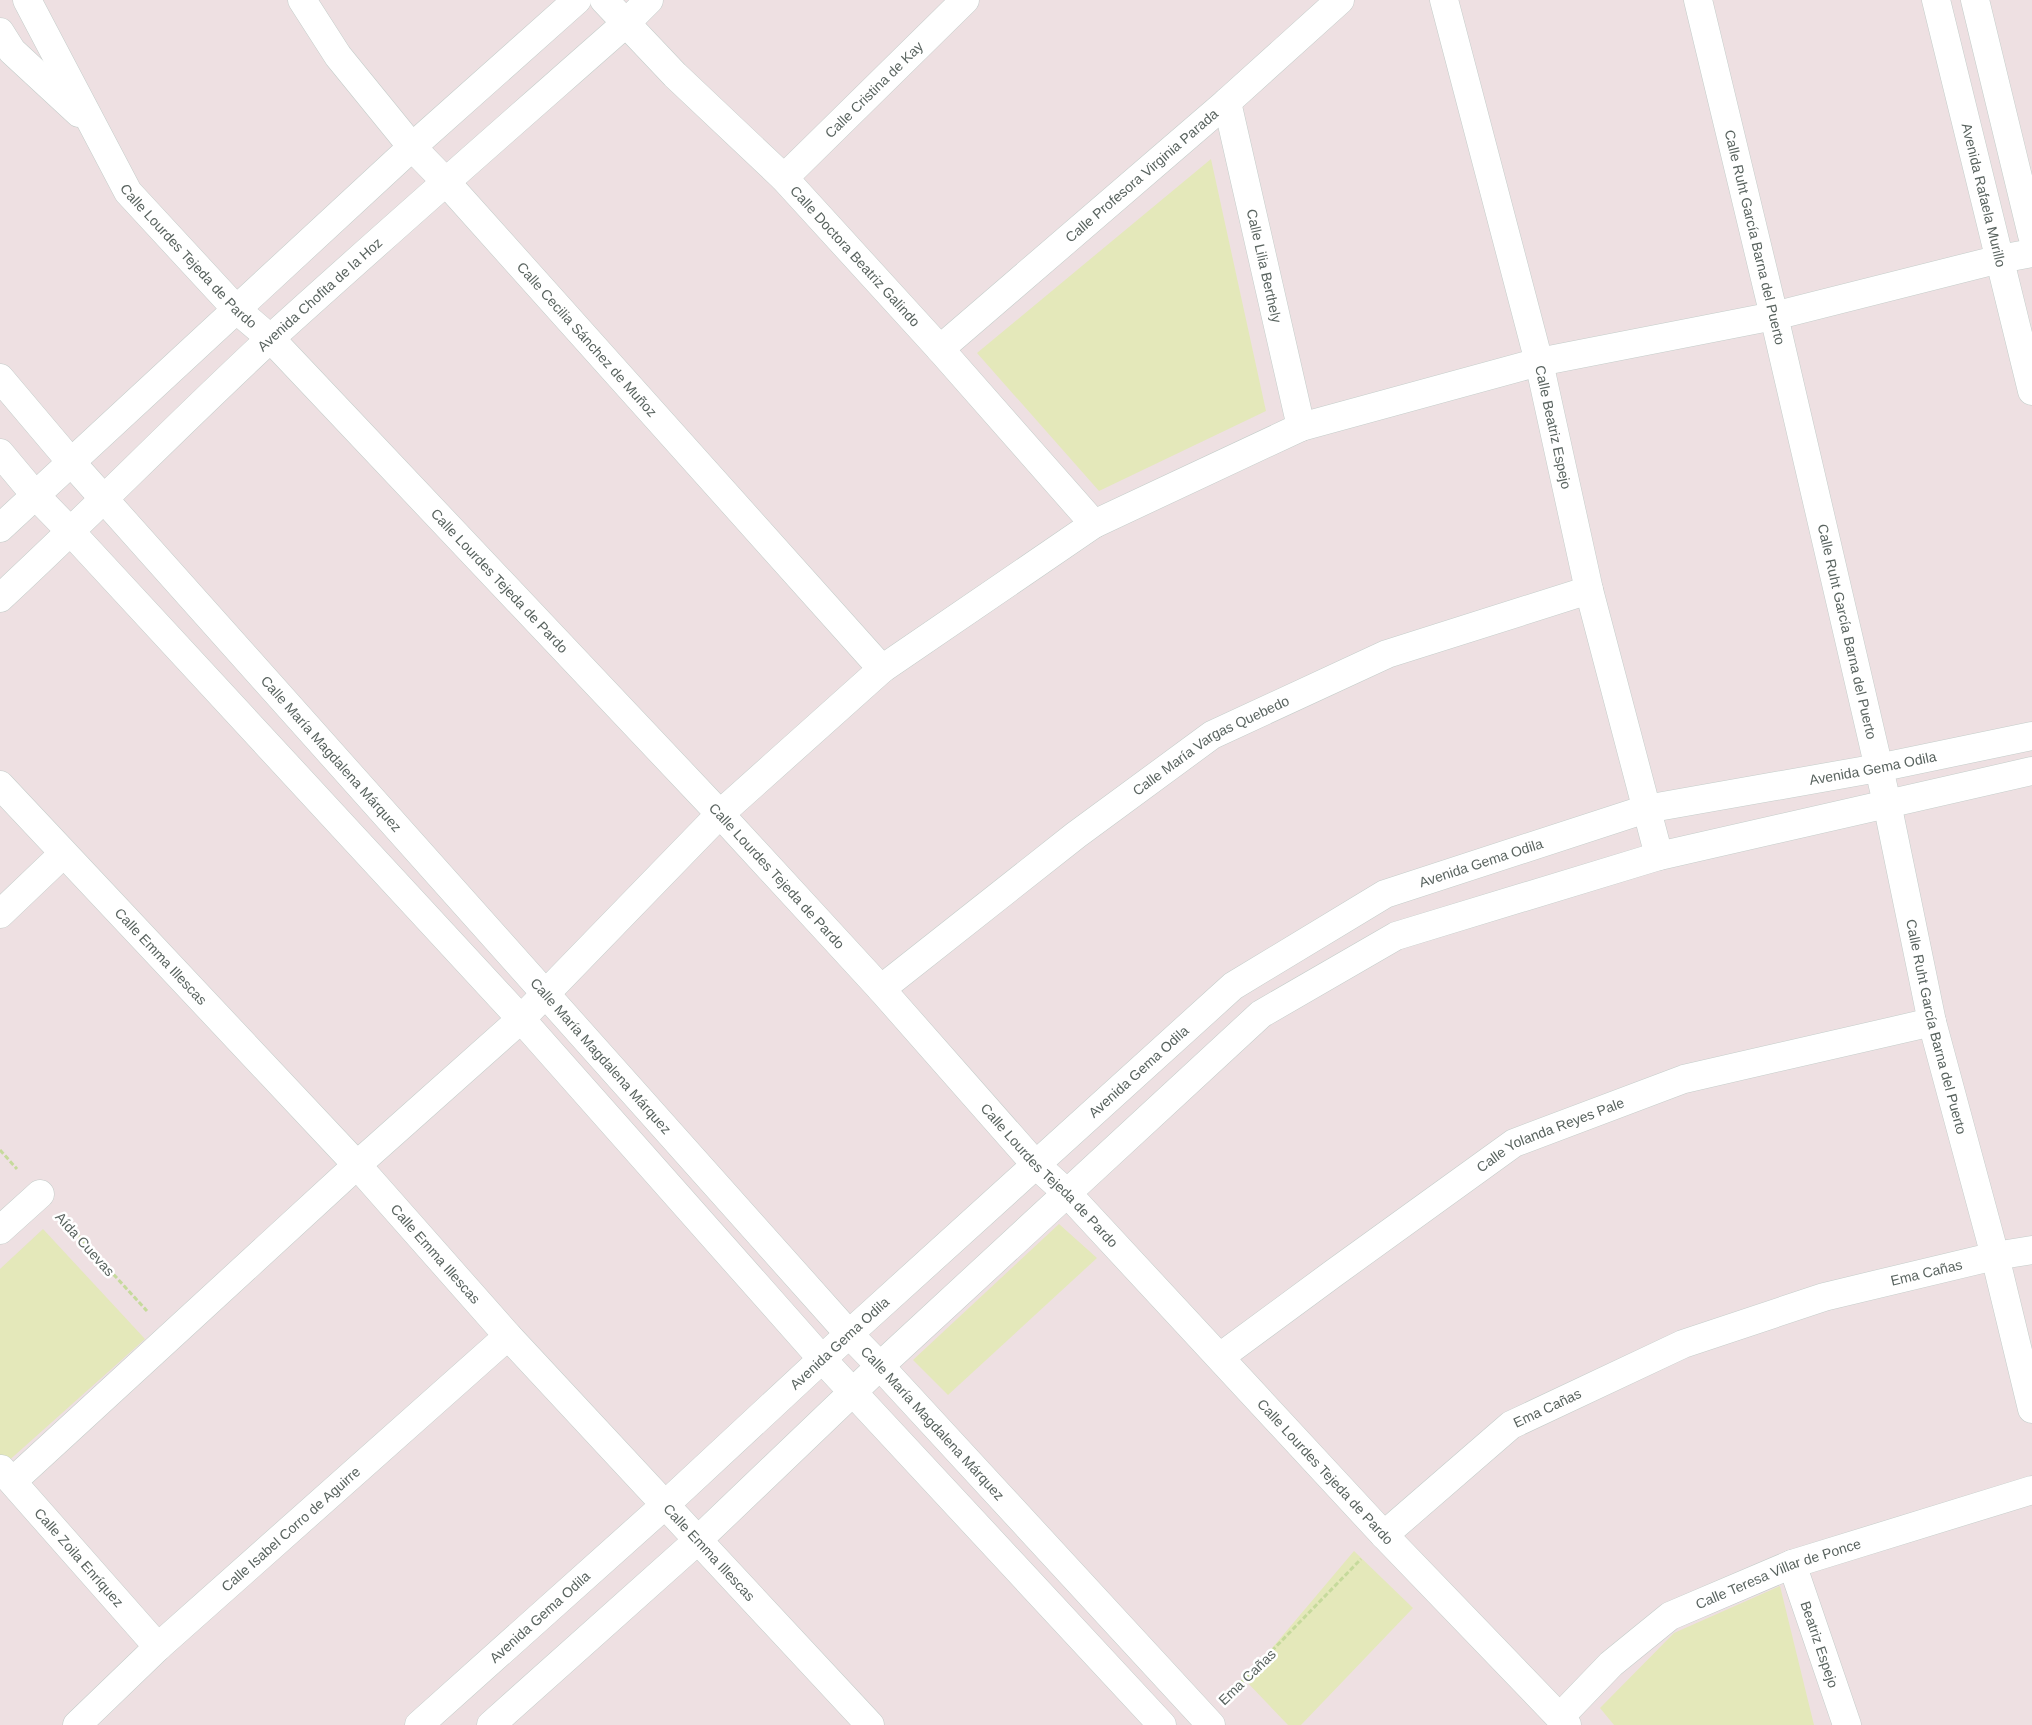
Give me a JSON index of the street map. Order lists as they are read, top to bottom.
{
  "streets": {
    "street": [
      "Calle Cristina de Kay",
      "Calle Profesora Virginia Parada",
      "Avenida Rafaela Murillo",
      "Calle Ruht García Barna del Puerto",
      "Calle Lourdes Tejeda de Pardo",
      "Calle Doctora Beatriz Galindo",
      "Calle Lilia Berthely",
      "Avenida Chofita de la Hoz",
      "Calle Cecilia Sánchez de Muñoz",
      "Calle Beatriz Espejo",
      "Calle María Vargas Quebedo",
      "Calle María Magdalena Márquez",
      "Avenida Gema Odila",
      "Calle Emma Illescas",
      "Calle Yolanda Reyes Pale",
      "Ema Cañas",
      "Calle Isabel Corro de Aguirre",
      "Calle Zoila Enríquez",
      "Calle Teresa Villar de Ponce",
      "Beatriz Espejo"
    ],
    "path": ["Aída Cuevas"]
  },
  "crossings": [
    ["Calle Cristina de Kay", "Calle Doctora Beatriz Galindo"],
    ["Calle Profesora Virginia Parada", "Calle Doctora Beatriz Galindo"],
    ["Calle Profesora Virginia Parada", "Calle Lilia Berthely"],
    ["Calle Ruht García Barna del Puerto", "Avenida Gema Odila"],
    ["Calle Ruht García Barna del Puerto", "Calle Yolanda Reyes Pale"],
    ["Calle Ruht García Barna del Puerto", "Ema Cañas"],
    ["Calle Lourdes Tejeda de Pardo", "Avenida Chofita de la Hoz"],
    ["Calle Lourdes Tejeda de Pardo", "Calle María Vargas Quebedo"],
    ["Calle Lourdes Tejeda de Pardo", "Avenida Gema Odila"],
    ["Calle Lourdes Tejeda de Pardo", "Calle Yolanda Reyes Pale"],
    ["Calle Lourdes Tejeda de Pardo", "Ema Cañas"],
    ["Calle Lourdes Tejeda de Pardo", "Calle Teresa Villar de Ponce"],
    ["Calle Doctora Beatriz Galindo", "Avenida Chofita de la Hoz"],
    ["Avenida Chofita de la Hoz", "Calle Cecilia Sánchez de Muñoz"],
    ["Avenida Chofita de la Hoz", "Calle María Magdalena Márquez"],
    ["Calle Beatriz Espejo", "Calle María Vargas Quebedo"],
    ["Calle Beatriz Espejo", "Avenida Gema Odila"],
    ["Calle María Magdalena Márquez", "Avenida Gema Odila"],
    ["Calle María Magdalena Márquez", "Ema Cañas"],
    ["Avenida Gema Odila", "Calle Emma Illescas"],
    ["Calle Emma Illescas", "Calle Isabel Corro de Aguirre"],
    ["Calle Isabel Corro de Aguirre", "Calle Zoila Enríquez"],
    ["Calle Teresa Villar de Ponce", "Beatriz Espejo"]
  ]
}
